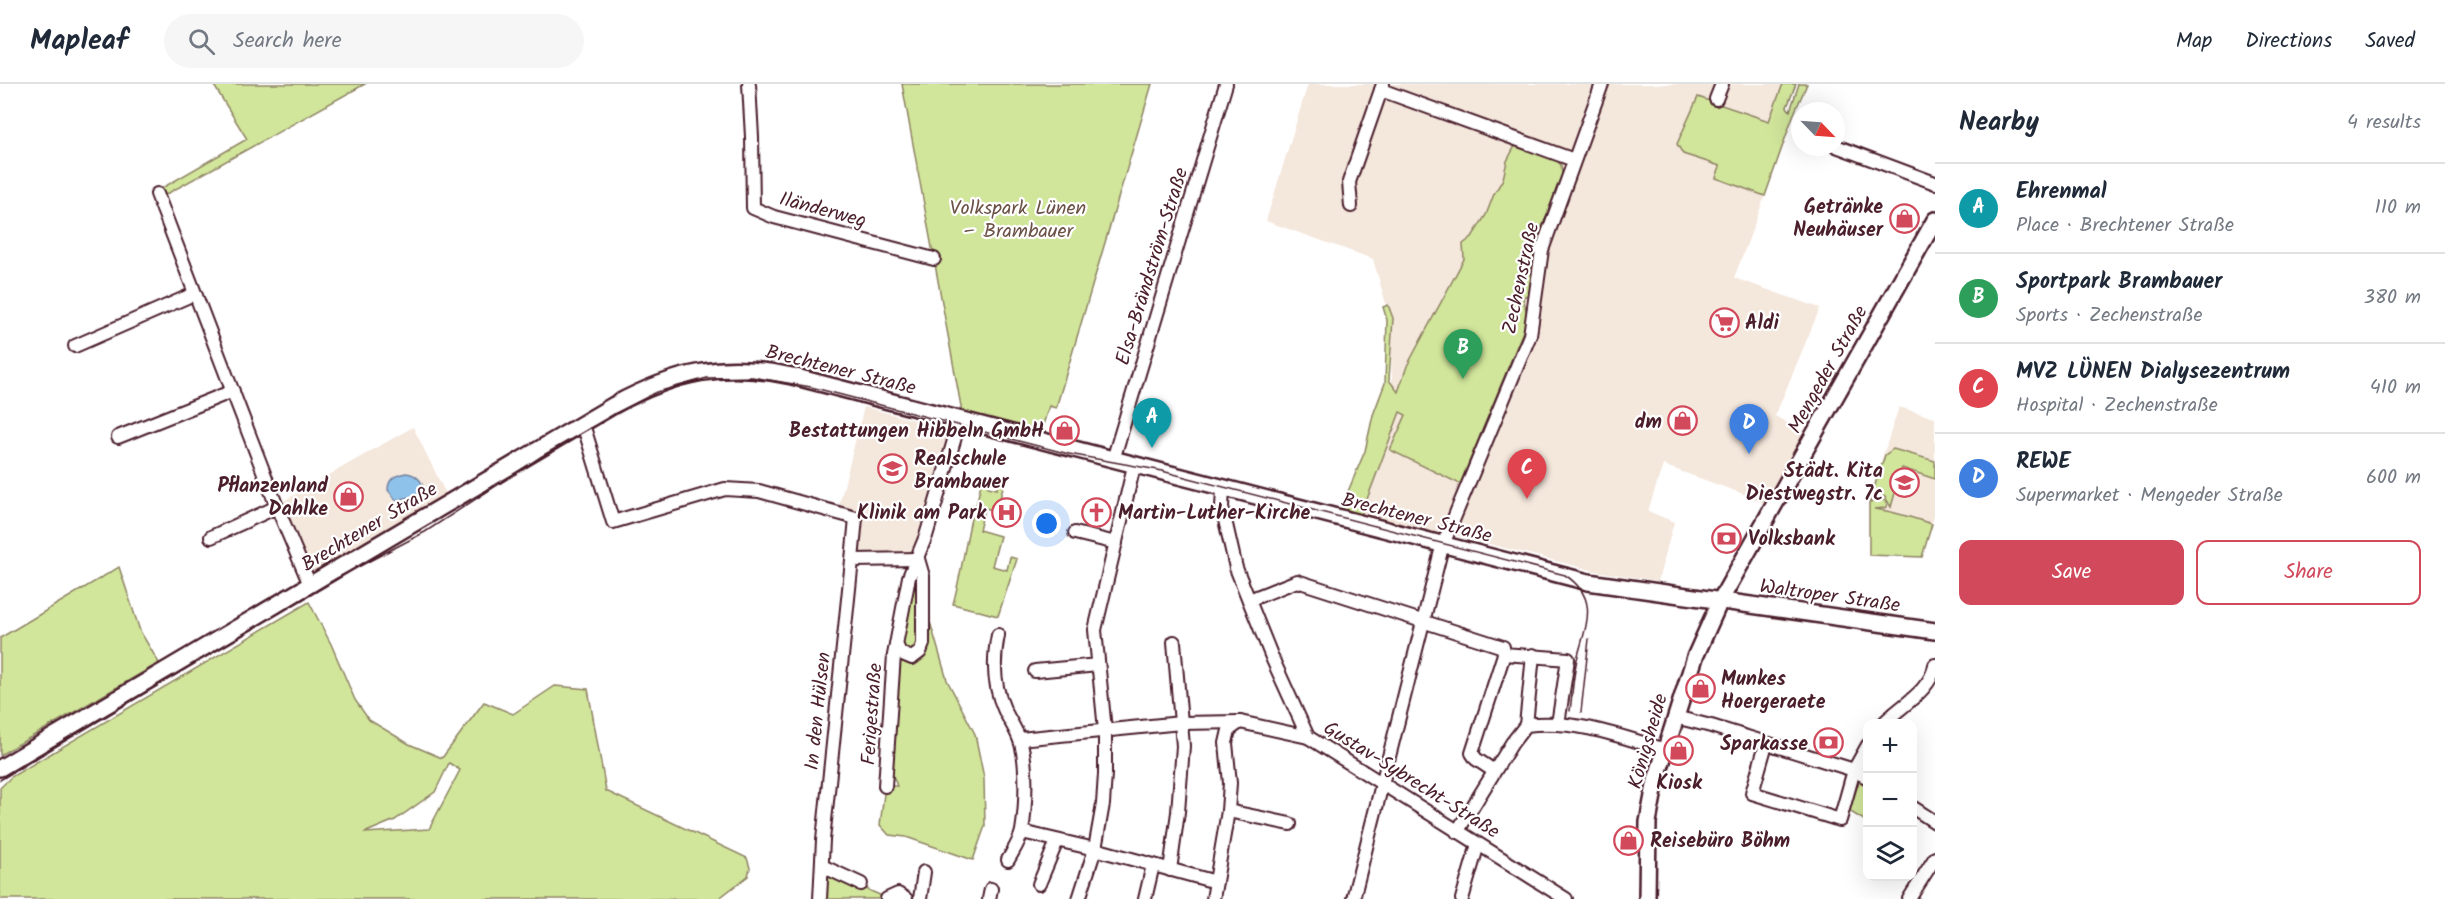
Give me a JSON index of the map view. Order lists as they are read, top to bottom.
{
  "streets": {
    "main road": [
      "Brechtener Straße",
      "Mengeder Straße",
      "Waltroper Straße",
      "Königsheide"
    ],
    "street": [
      "Iländerweg",
      "Elsa-Brändström-Straße",
      "Zechenstraße",
      "In den Hülsen",
      "Ferigestraße",
      "Gustav-Sybrecht-Straße"
    ]
  },
  "crossings": [
    ["Elsa-Brändström-Straße", "Brechtener Straße"],
    ["Zechenstraße", "Brechtener Straße"],
    ["Zechenstraße", "Gustav-Sybrecht-Straße"],
    ["Brechtener Straße", "Mengeder Straße"],
    ["Brechtener Straße", "Waltroper Straße"],
    ["Brechtener Straße", "In den Hülsen"],
    ["Brechtener Straße", "Ferigestraße"],
    ["Brechtener Straße", "Königsheide"],
    ["Brechtener Straße", "Gustav-Sybrecht-Straße"],
    ["Mengeder Straße", "Waltroper Straße"],
    ["Mengeder Straße", "Königsheide"],
    ["Waltroper Straße", "Königsheide"]
  ],
  "parks": ["Volkspark Lünen – Brambauer"],
  "places": {
    "shop": [
      "Getränke Neuhäuser",
      "dm",
      "Bestattungen Hibbeln GmbH",
      "Pflanzenland Dahlke",
      "Munkes Hoergeraete",
      "Kiosk",
      "Reisebüro Böhm"
    ],
    "supermarket": ["Aldi"],
    "school or university": ["Realschule Brambauer", "Städt. Kita Diestwegstr. 7c"],
    "hospital": ["Klinik am Park"],
    "church": ["Martin-Luther-Kirche"],
    "bank": ["Volksbank", "Sparkasse"]
  },
  "north": "bottom right",
  "page": {
    "header": "Mapleaf",
    "search": "Search here",
    "nav": ["Map", "Directions", "Saved"],
    "heading": ["Nearby", "4 results"],
    "list": [
      {
        "mark": "A",
        "name": "Ehrenmal",
        "note": "Place · Brechtener Straße",
        "value": "110 m"
      },
      {
        "mark": "B",
        "name": "Sportpark Brambauer",
        "note": "Sports · Zechenstraße",
        "value": "380 m"
      },
      {
        "mark": "C",
        "name": "MVZ LÜNEN Dialysezentrum",
        "note": "Hospital · Zechenstraße",
        "value": "410 m"
      },
      {
        "mark": "D",
        "name": "REWE",
        "note": "Supermarket · Mengeder Straße",
        "value": "600 m"
      }
    ],
    "pins": [
      "B",
      "A",
      "D",
      "C"
    ],
    "buttons": ["Save", "Share"],
    "map_buttons": ["+", "−"]
  }
}
